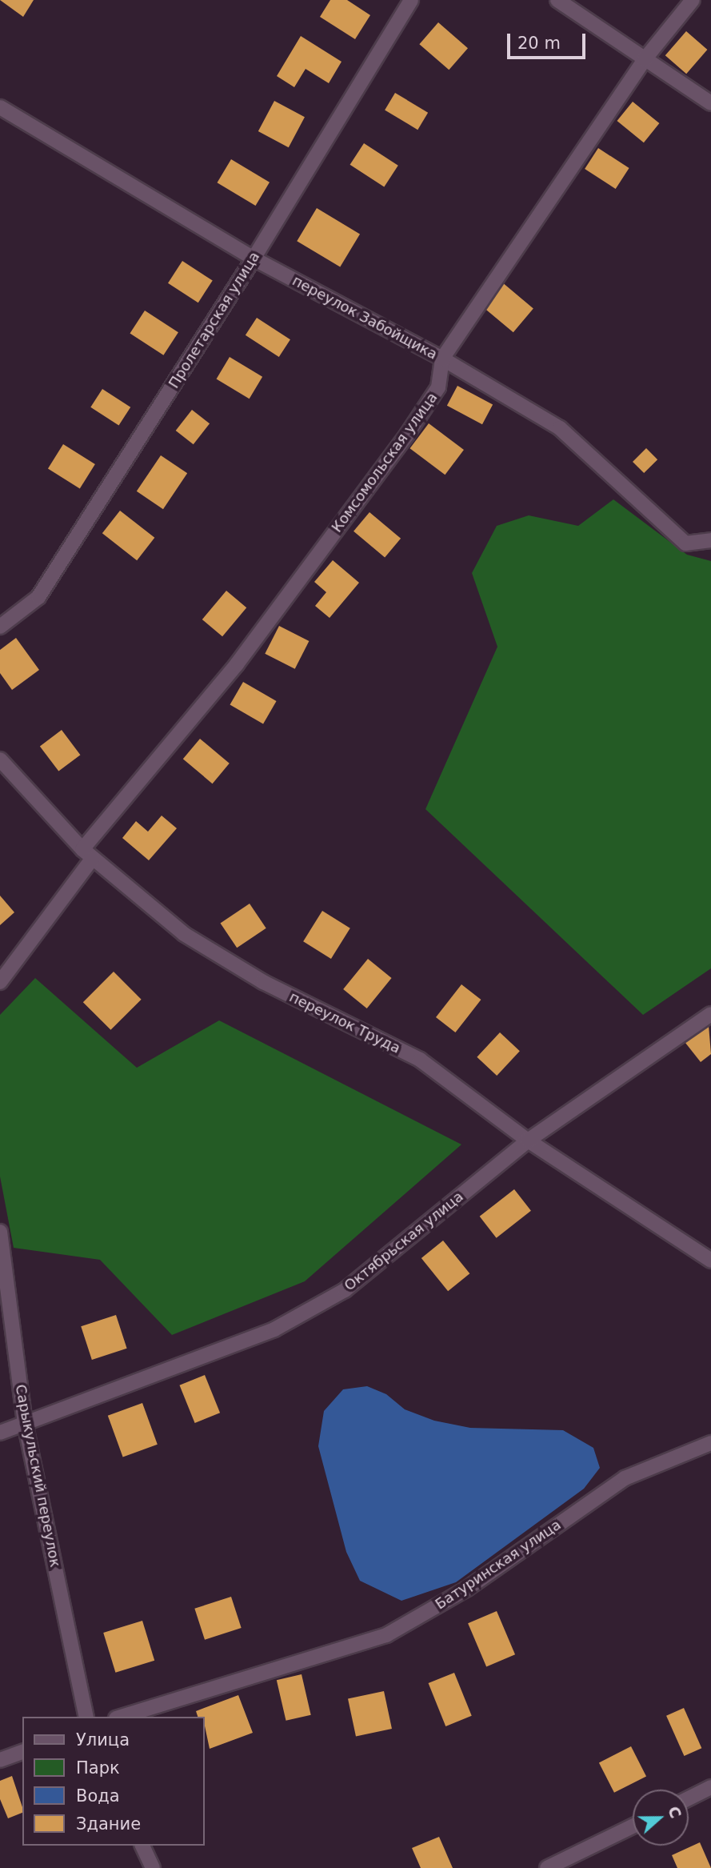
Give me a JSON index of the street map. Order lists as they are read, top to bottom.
{
  "streets": {
    "street": [
      "переулок Забойщика",
      "Пролетарская улица",
      "Комсомольская улица",
      "переулок Труда",
      "Октябрьская улица",
      "Сарыкульский переулок",
      "Батуринская улица"
    ]
  },
  "crossings": [
    ["переулок Забойщика", "Пролетарская улица"],
    ["переулок Забойщика", "Комсомольская улица"],
    ["Комсомольская улица", "переулок Труда"],
    ["переулок Труда", "Октябрьская улица"],
    ["Октябрьская улица", "Сарыкульский переулок"]
  ],
  "legend": [
    "Улица",
    "Парк",
    "Вода",
    "Здание"
  ],
  "scale_bar": "20 m",
  "north": "right"
}
